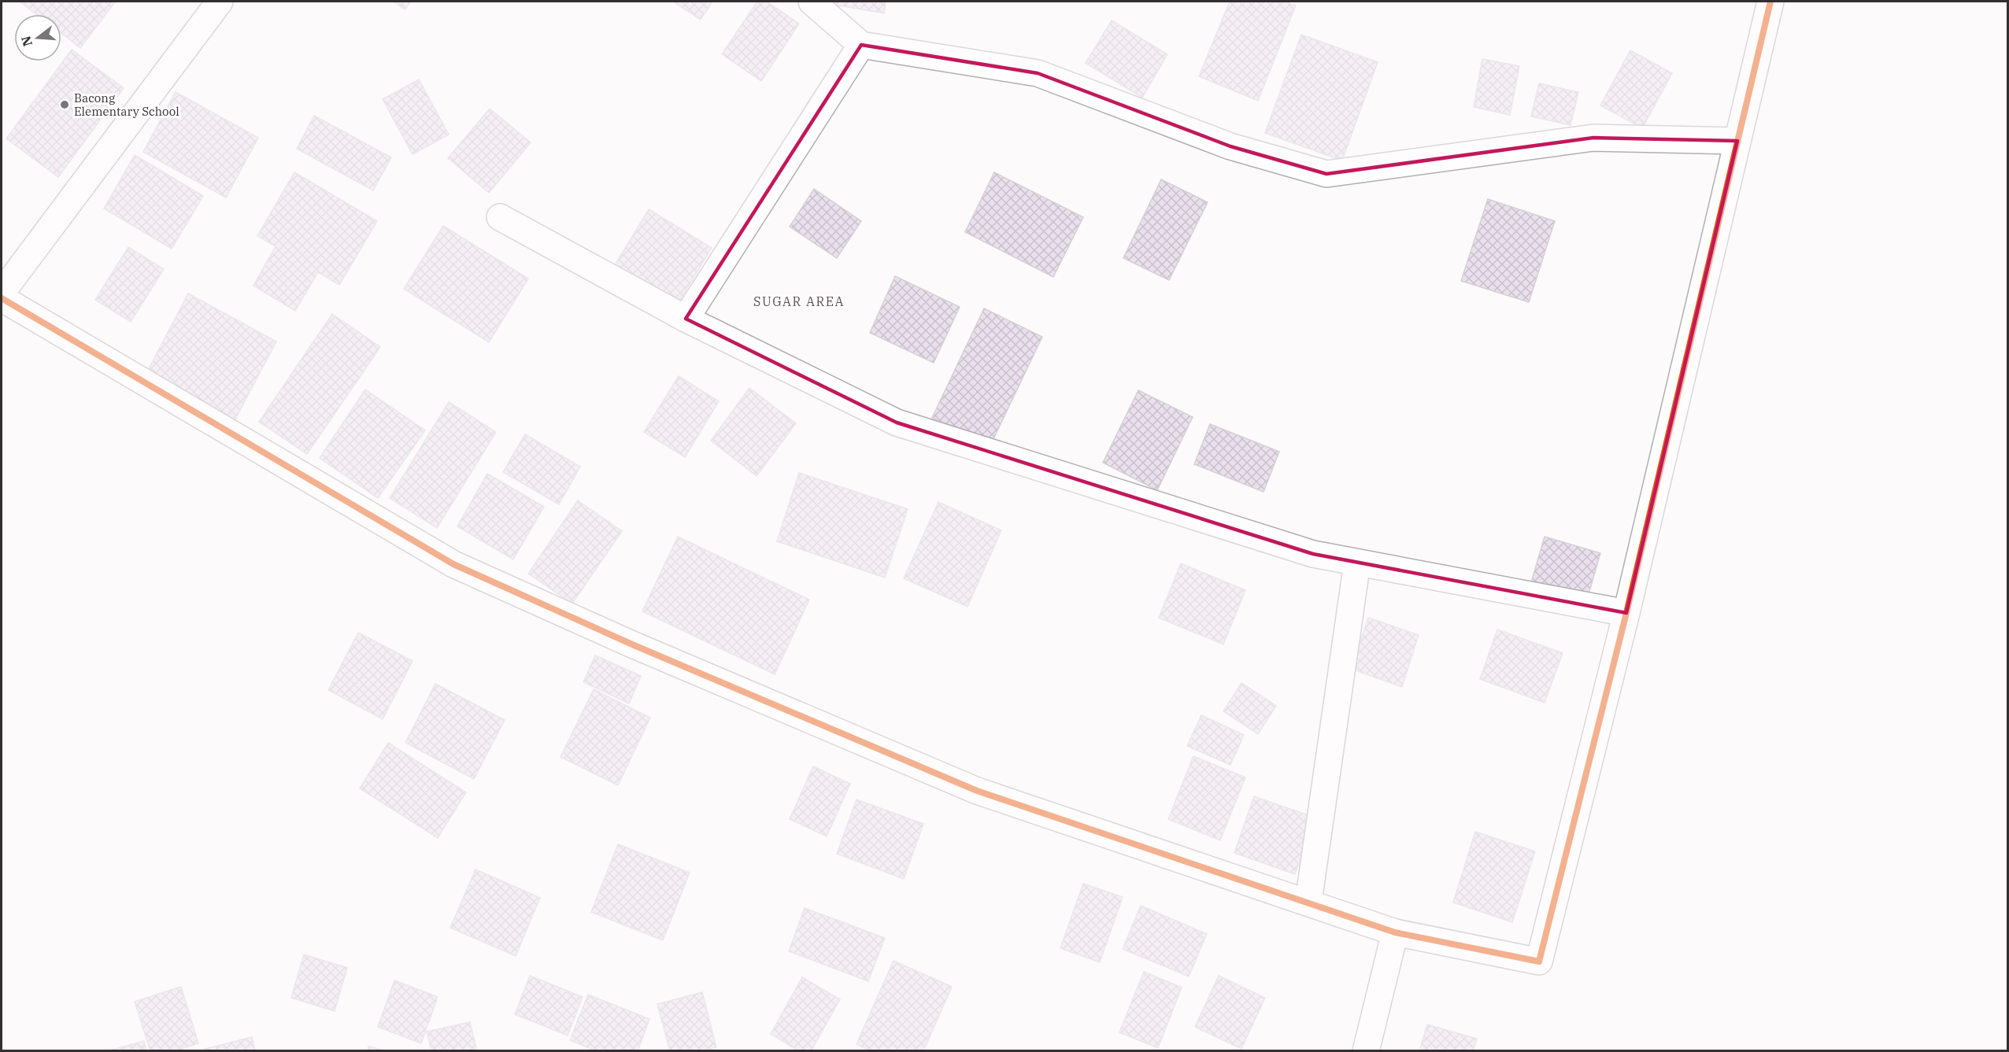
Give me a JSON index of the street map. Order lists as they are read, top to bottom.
{
  "districts": ["SUGAR AREA"],
  "places": ["Bacong Elementary School"],
  "north": "left"
}
